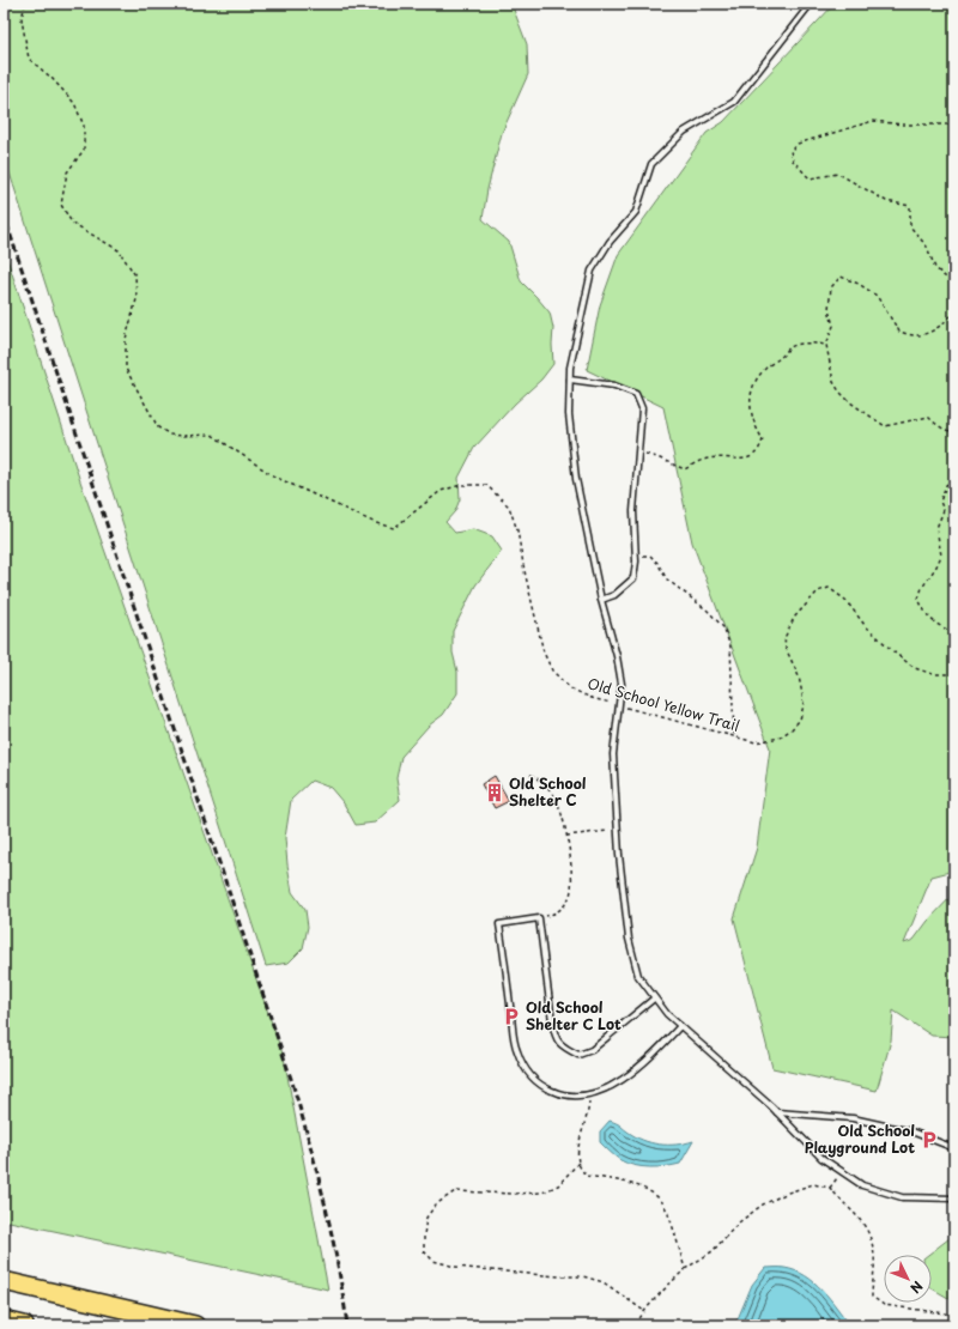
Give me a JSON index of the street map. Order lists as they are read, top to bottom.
{
  "streets": {
    "path": ["Old School Yellow Trail"]
  },
  "places": {
    "building": ["Old School Shelter C"],
    "parking": ["Old School Shelter C Lot", "Old School Playground Lot"]
  },
  "north": "bottom right"
}
